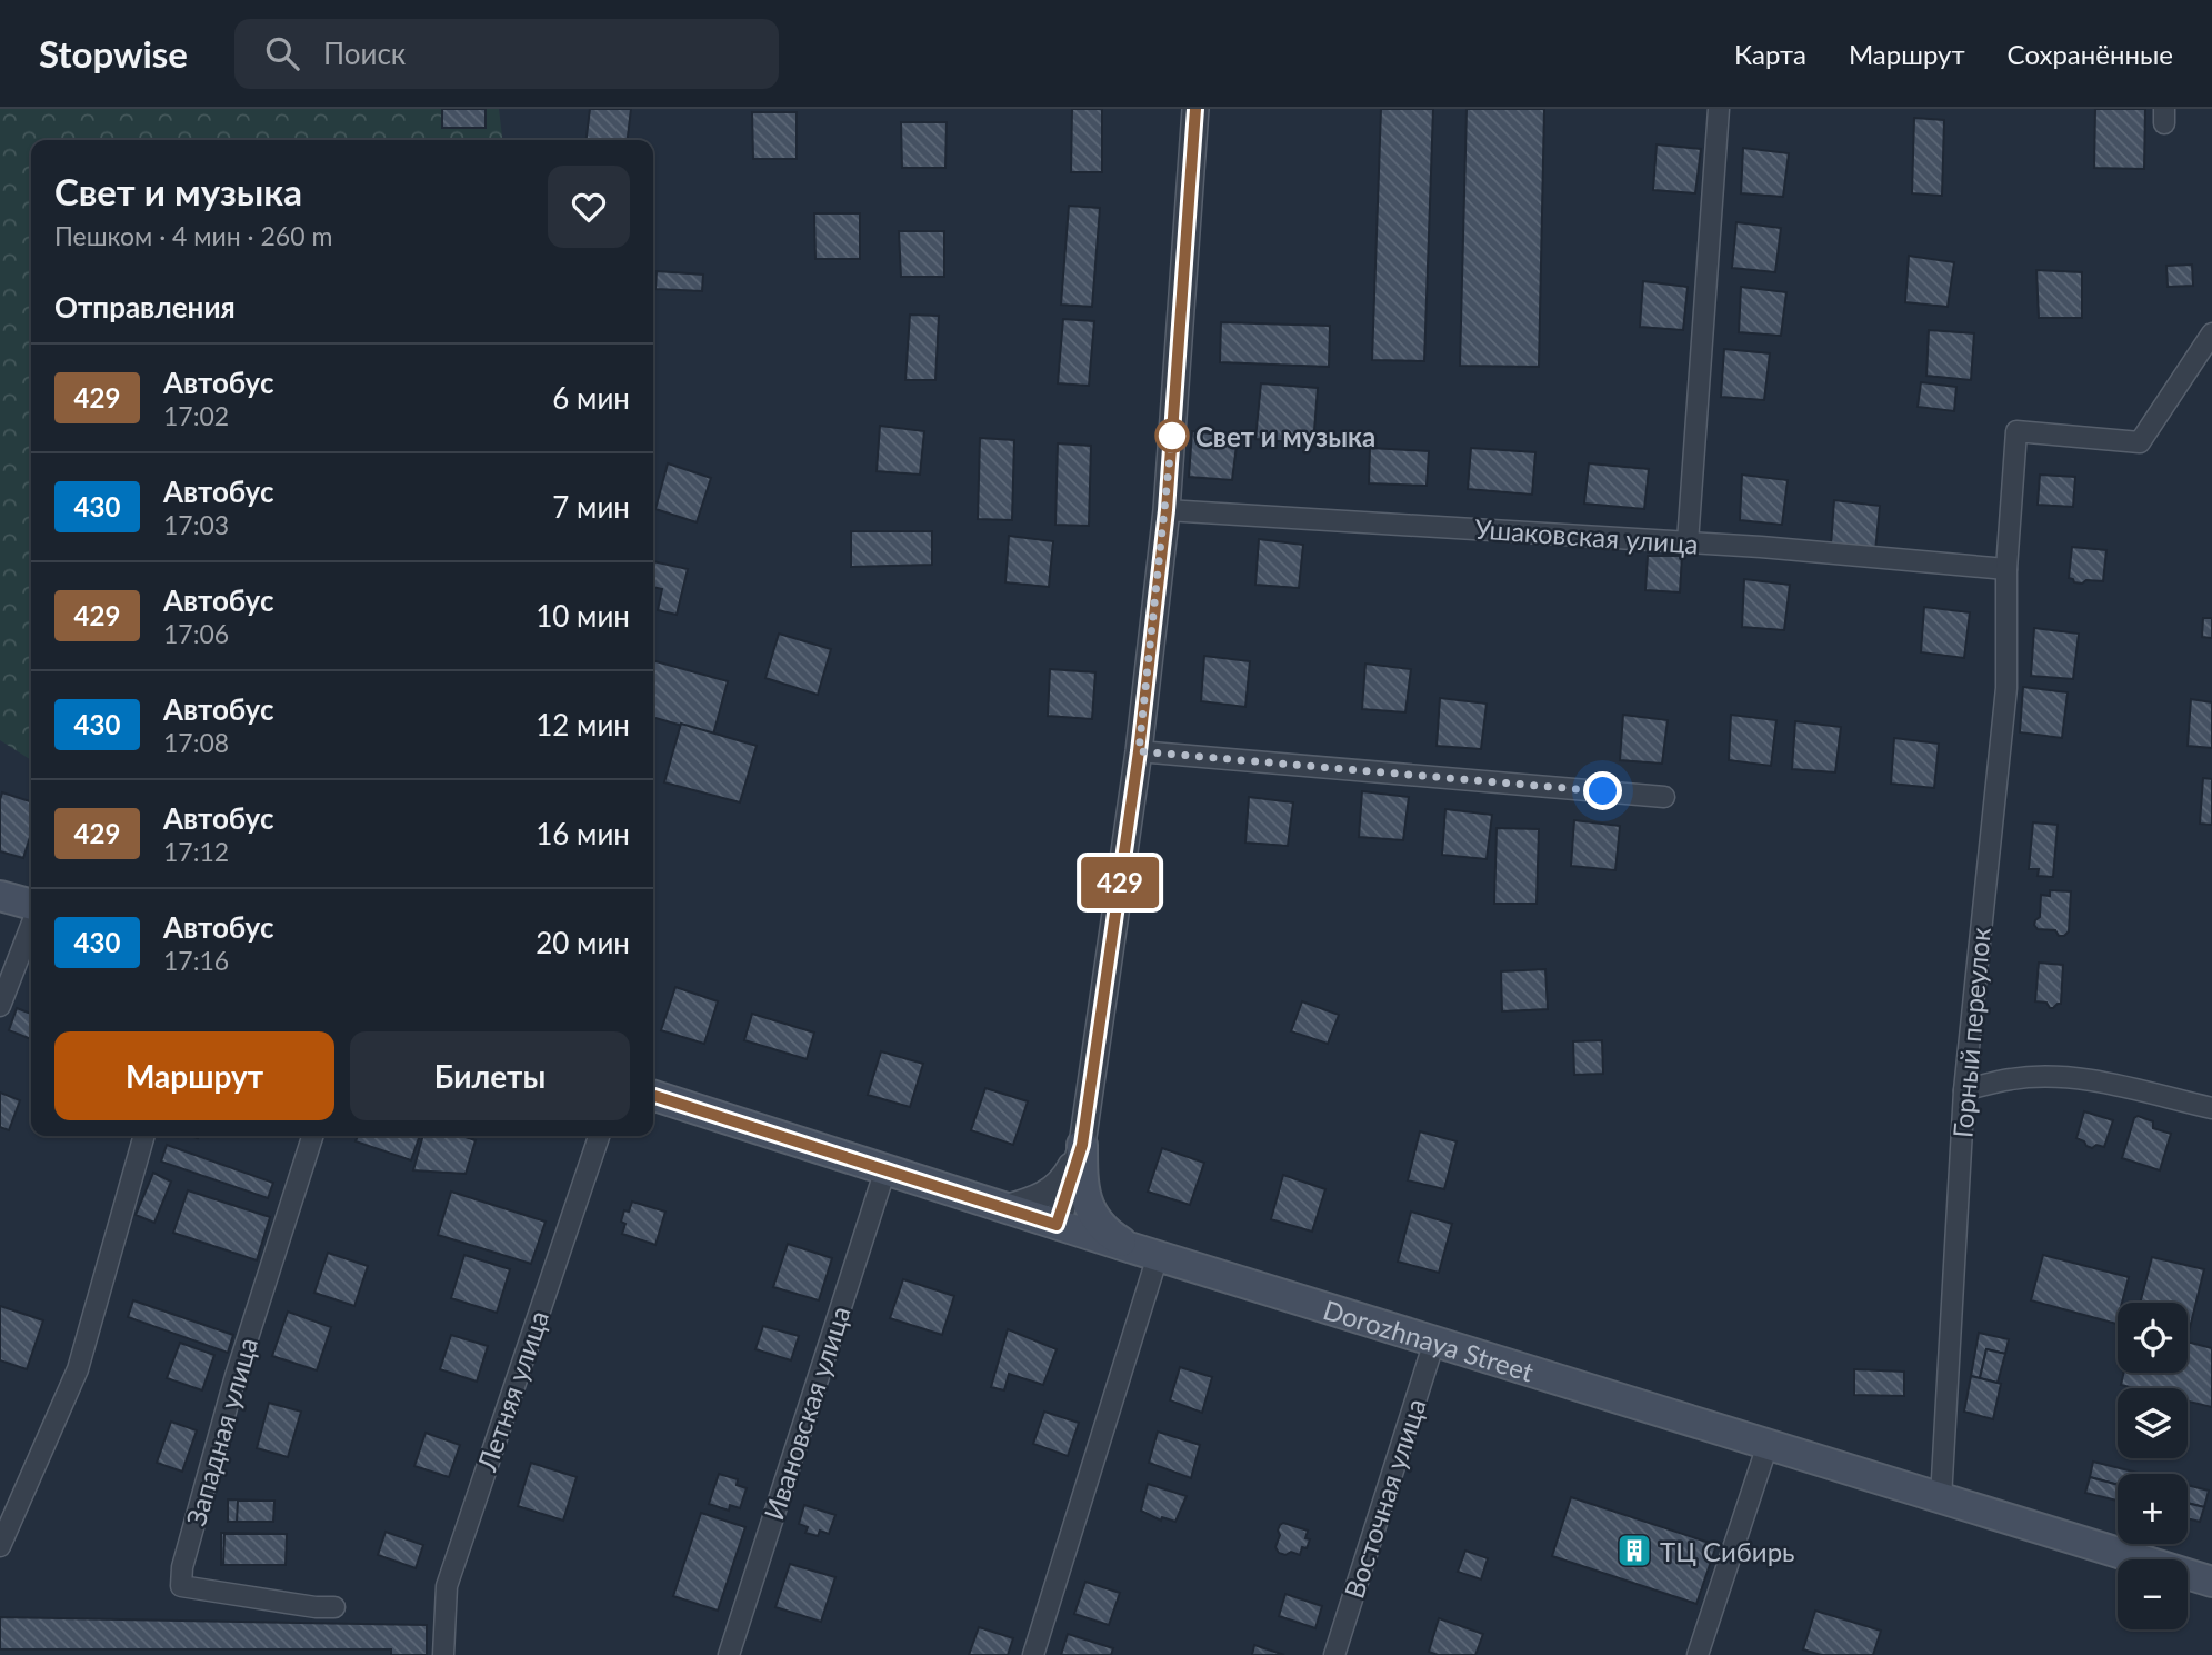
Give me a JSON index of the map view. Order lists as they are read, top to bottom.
{
  "streets": {
    "main road": ["Dorozhnaya Street"],
    "street": [
      "Ушаковская улица",
      "Горный переулок",
      "Летняя улица",
      "Ивановская улица",
      "Западная улица",
      "Восточная улица"
    ]
  },
  "crossings": [
    ["Ушаковская улица", "Горный переулок"],
    ["Горный переулок", "Dorozhnaya Street"],
    ["Dorozhnaya Street", "Ивановская улица"],
    ["Dorozhnaya Street", "Восточная улица"]
  ],
  "places": {
    "other": ["Свет и музыка"],
    "building": ["ТЦ Сибирь"]
  },
  "lines": ["bus line 429"],
  "page": {
    "header": "Stopwise",
    "search": "Поиск",
    "nav": ["Карта", "Маршрут", "Сохранённые"],
    "on_map": "429",
    "heading": [
      ["Свет и музыка", "Пешком · 4 мин · 260 m"],
      "Отправления"
    ],
    "list": [
      {
        "mark": "429",
        "name": "Автобус",
        "note": "17:02",
        "value": "6 мин"
      },
      {
        "mark": "430",
        "name": "Автобус",
        "note": "17:03",
        "value": "7 мин"
      },
      {
        "mark": "429",
        "name": "Автобус",
        "note": "17:06",
        "value": "10 мин"
      },
      {
        "mark": "430",
        "name": "Автобус",
        "note": "17:08",
        "value": "12 мин"
      },
      {
        "mark": "429",
        "name": "Автобус",
        "note": "17:12",
        "value": "16 мин"
      },
      {
        "mark": "430",
        "name": "Автобус",
        "note": "17:16",
        "value": "20 мин"
      }
    ],
    "buttons": ["Маршрут", "Билеты"],
    "map_buttons": ["+", "−"]
  }
}
